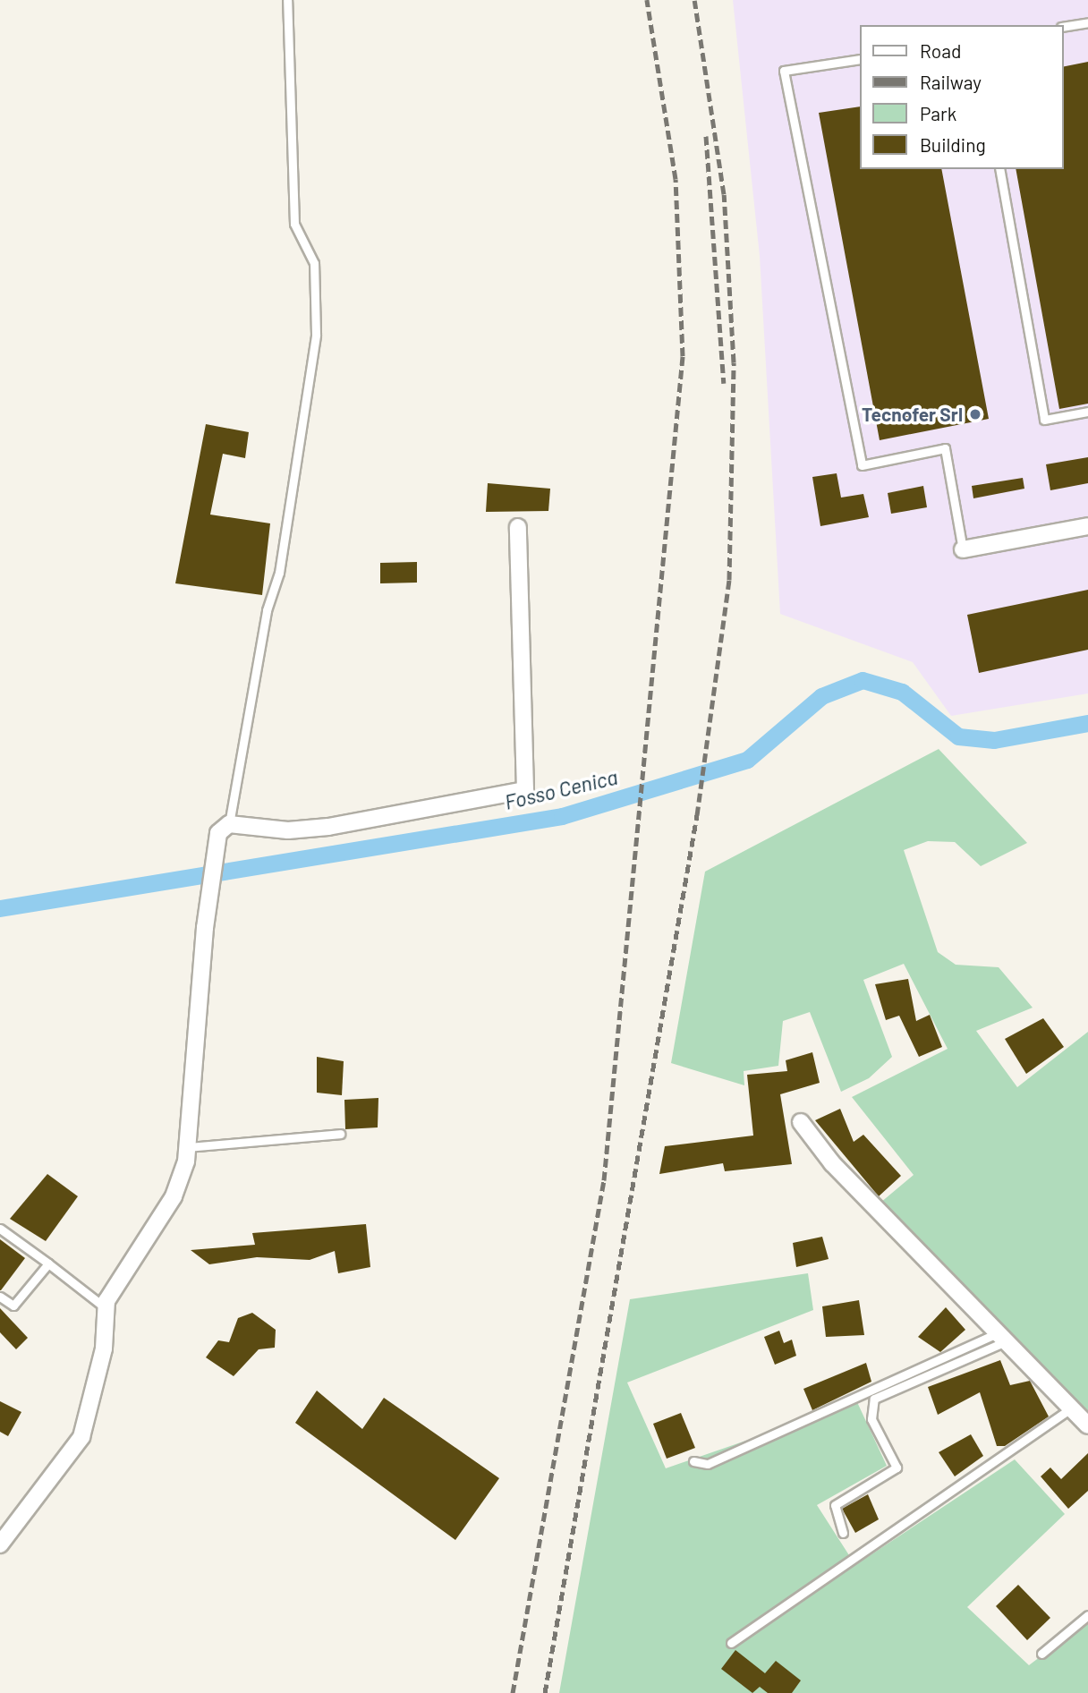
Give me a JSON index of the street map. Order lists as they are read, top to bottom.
{
  "water": ["Fosso Cenica"],
  "places": ["Tecnofer Srl"],
  "legend": [
    "Road",
    "Railway",
    "Park",
    "Building"
  ]
}
